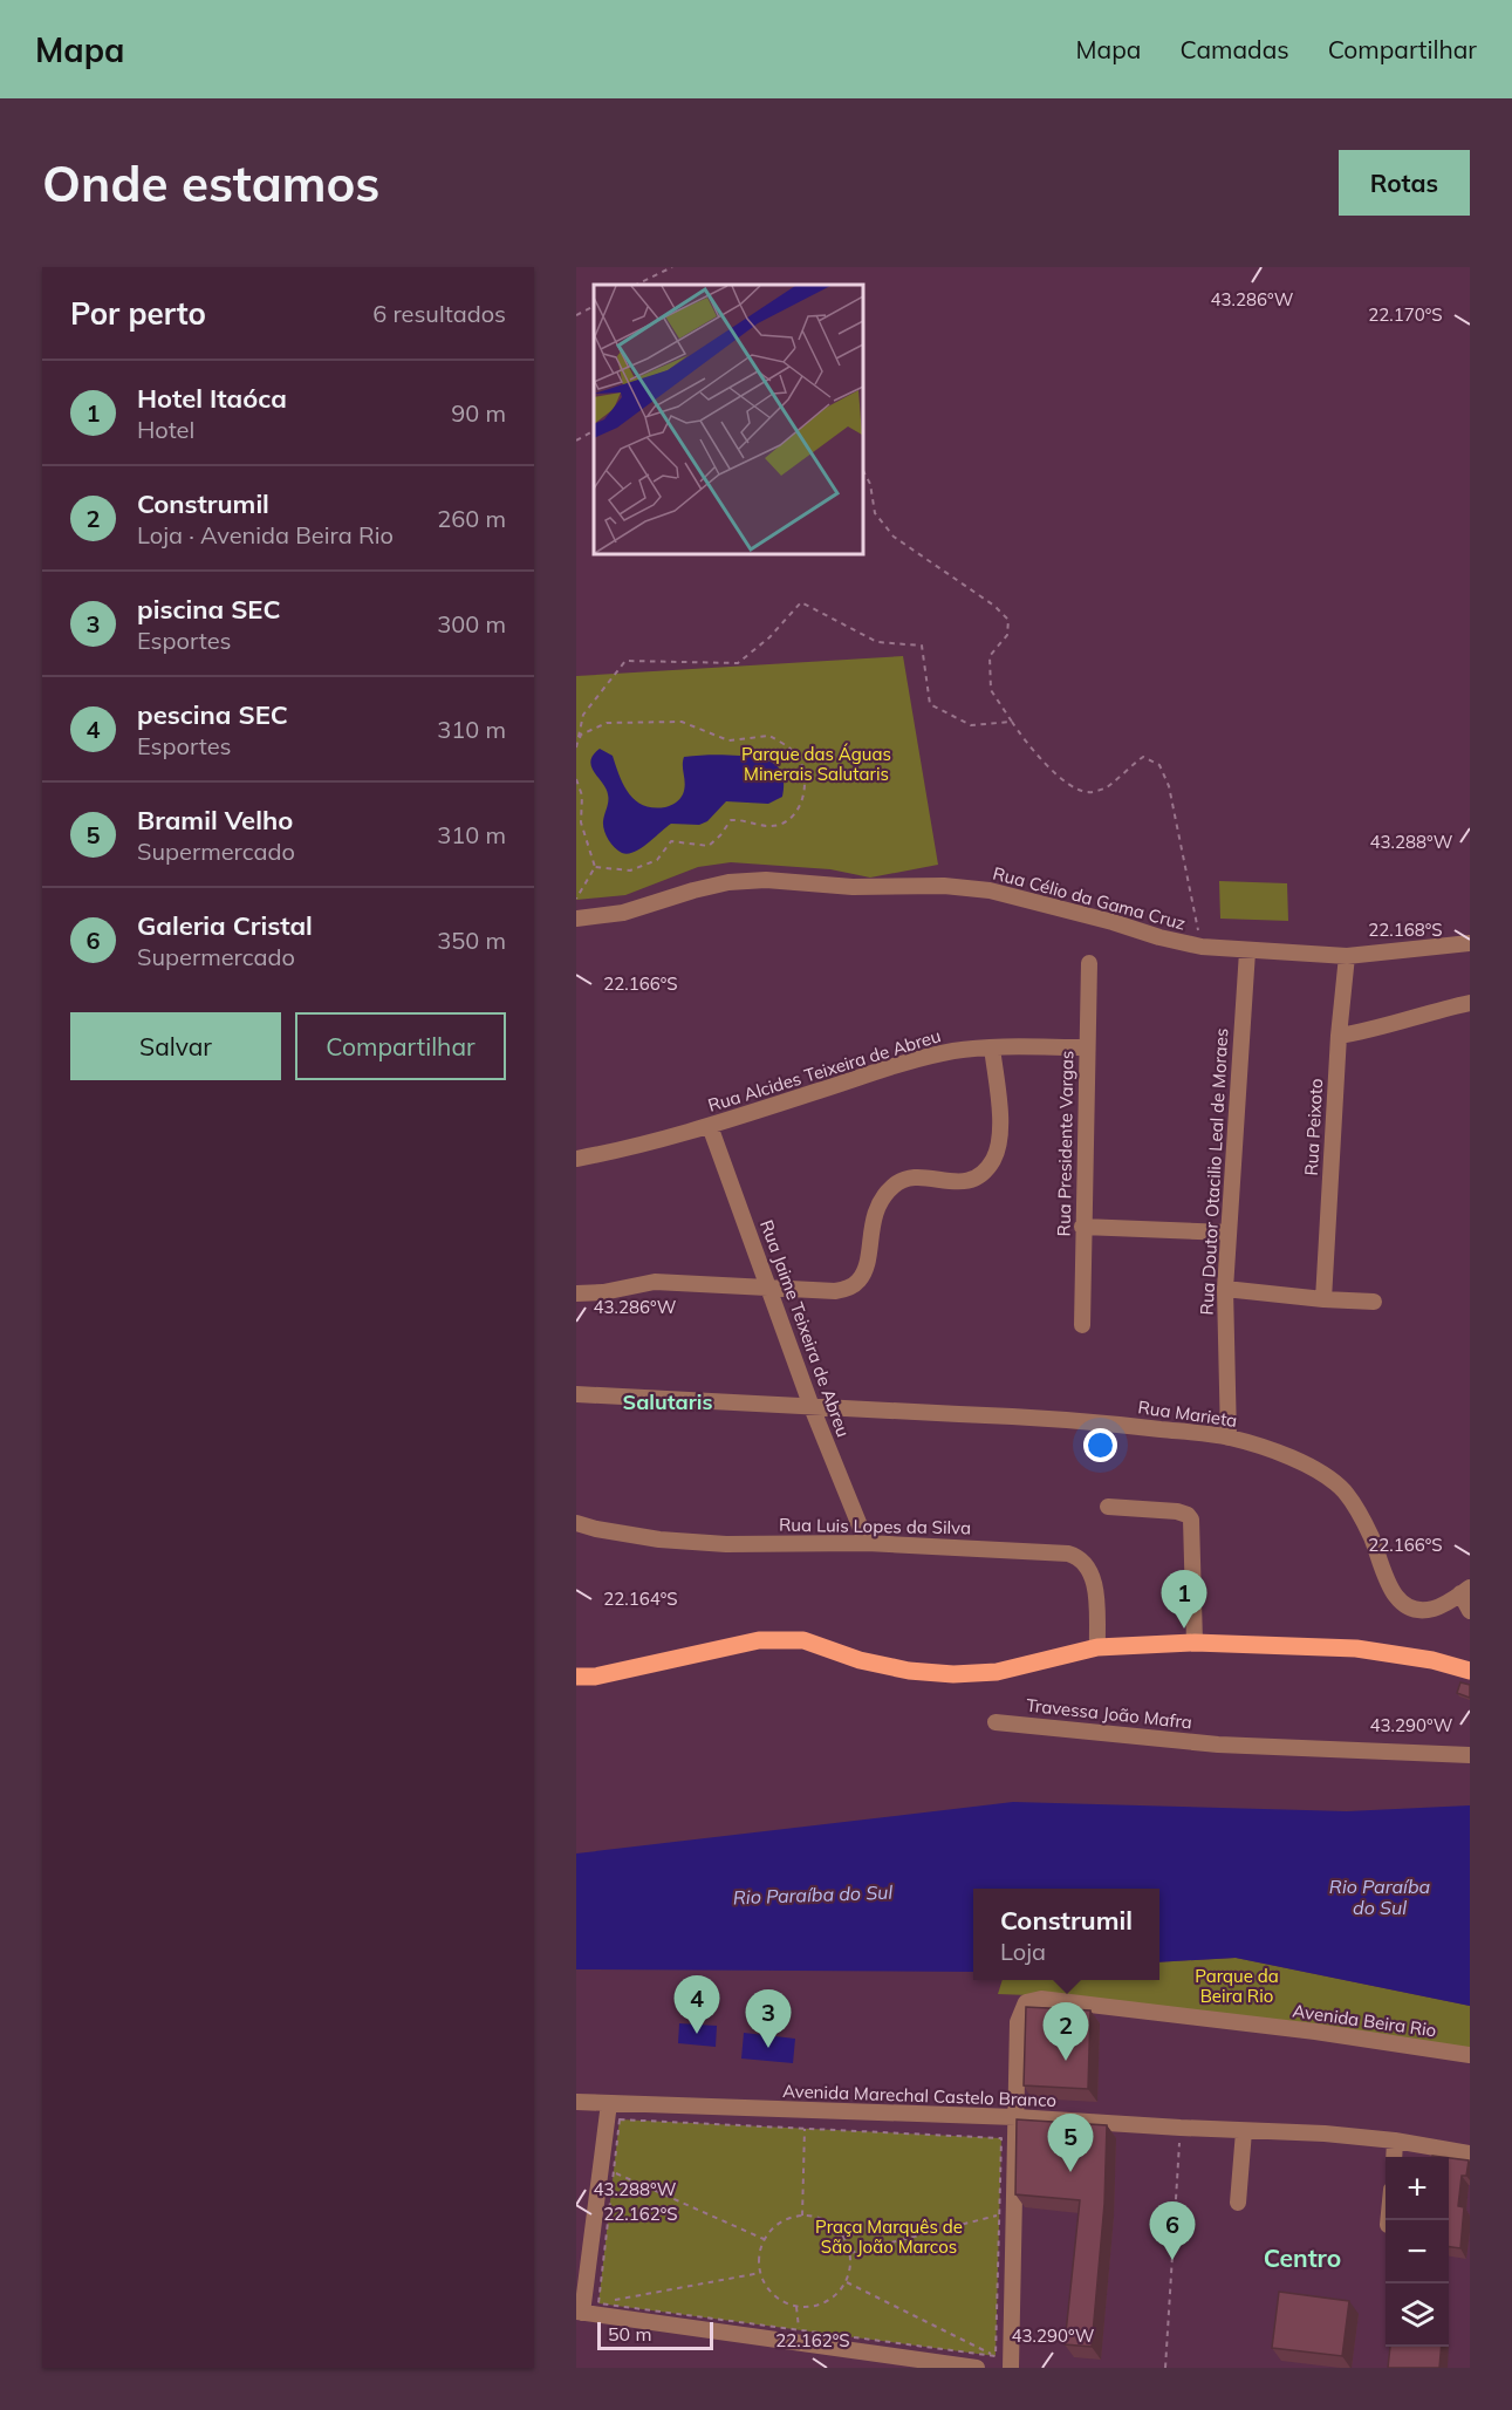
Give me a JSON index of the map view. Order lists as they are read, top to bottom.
{
  "streets": {
    "street": [
      "Rua Célio da Gama Cruz",
      "Rua Alcides Teixeira de Abreu",
      "Rua Peixoto",
      "Rua Presidente Vargas",
      "Rua Doutor Otacilio Leal de Moraes",
      "Rua Jaime Teixeira de Abreu",
      "Rua Marieta",
      "Rua Luis Lopes da Silva",
      "Travessa João Mafra",
      "Avenida Beira Rio",
      "Avenida Marechal Castelo Branco"
    ]
  },
  "crossings": [
    ["Rua Célio da Gama Cruz", "Rua Peixoto"],
    ["Rua Célio da Gama Cruz", "Rua Doutor Otacilio Leal de Moraes"],
    ["Rua Alcides Teixeira de Abreu", "Rua Presidente Vargas"],
    ["Rua Alcides Teixeira de Abreu", "Rua Jaime Teixeira de Abreu"],
    ["Rua Doutor Otacilio Leal de Moraes", "Rua Marieta"],
    ["Rua Jaime Teixeira de Abreu", "Rua Marieta"],
    ["Rua Jaime Teixeira de Abreu", "Rua Luis Lopes da Silva"],
    ["Avenida Beira Rio", "Avenida Marechal Castelo Branco"]
  ],
  "districts": ["Salutaris", "Centro"],
  "water": ["Rio Paraíba do Sul"],
  "parks": ["Parque das Águas Minerais Salutaris", "Parque da Beira Rio", "Praça Marquês de São João Marcos"],
  "scale_bar": "50 m",
  "page": {
    "header": "Mapa",
    "nav": ["Mapa", "Camadas", "Compartilhar"],
    "buttons": [
      "Rotas",
      ["Salvar", "Compartilhar"]
    ],
    "title": "Onde estamos",
    "heading": ["Por perto", "6 resultados"],
    "list": [
      {
        "mark": "1",
        "name": "Hotel Itaóca",
        "note": "Hotel",
        "value": "90 m"
      },
      {
        "mark": "2",
        "name": "Construmil",
        "note": "Loja · Avenida Beira Rio",
        "value": "260 m"
      },
      {
        "mark": "3",
        "name": "piscina SEC",
        "note": "Esportes",
        "value": "300 m"
      },
      {
        "mark": "4",
        "name": "pescina SEC",
        "note": "Esportes",
        "value": "310 m"
      },
      {
        "mark": "5",
        "name": "Bramil Velho",
        "note": "Supermercado",
        "value": "310 m"
      },
      {
        "mark": "6",
        "name": "Galeria Cristal",
        "note": "Supermercado",
        "value": "350 m"
      }
    ],
    "pins": [
      "1",
      "4",
      "3",
      "2",
      "5",
      "6"
    ],
    "popup": ["Construmil", "Loja"],
    "map_buttons": ["+", "−"],
    "scale": "50 m"
  },
  "coordinates": [
    "43.286°W",
    "22.170°S",
    "43.288°W",
    "22.168°S",
    "22.166°S",
    "22.164°S",
    "43.290°W",
    "22.162°S"
  ]
}
